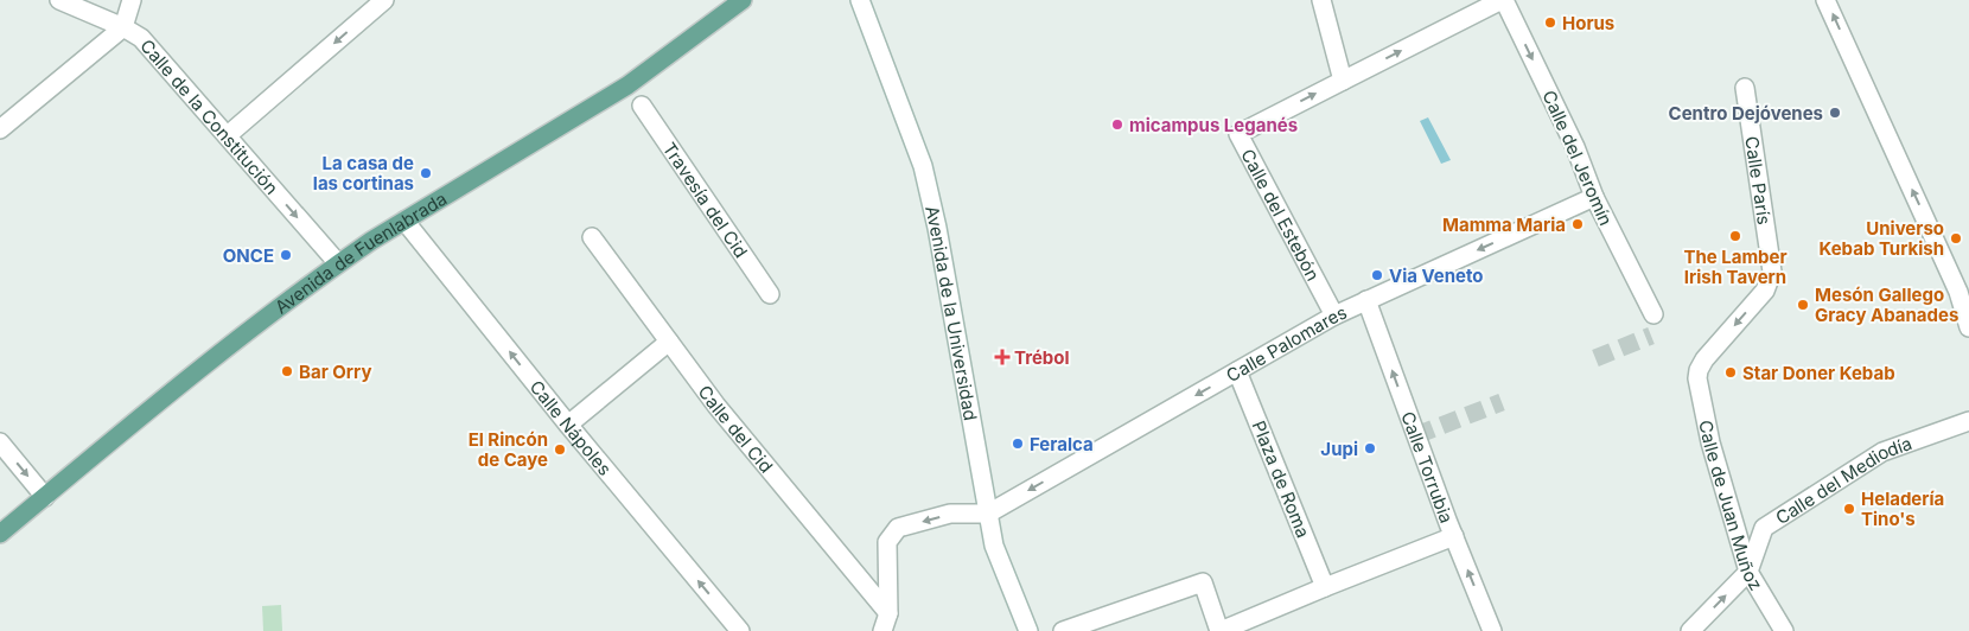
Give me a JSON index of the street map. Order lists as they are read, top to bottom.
{
  "streets": {
    "main road": ["Avenida de Fuenlabrada"],
    "street": [
      "Calle de la Constitución",
      "Calle del Jeromín",
      "Calle París",
      "Travesía del Cid",
      "Calle del Estebón",
      "Avenida de la Universidad",
      "Calle Palomares",
      "Calle Nápoles",
      "Calle del Cid",
      "Calle Torrubia",
      "Plaza de Roma",
      "Calle del Mediodía",
      "Calle de Juan Muñoz"
    ]
  },
  "crossings": [
    ["Calle de la Constitución", "Avenida de Fuenlabrada"],
    ["Calle del Jeromín", "Calle del Estebón"],
    ["Calle del Jeromín", "Calle Palomares"],
    ["Calle París", "Calle de Juan Muñoz"],
    ["Calle del Estebón", "Calle Palomares"],
    ["Avenida de Fuenlabrada", "Calle Nápoles"],
    ["Avenida de la Universidad", "Calle Palomares"],
    ["Calle Palomares", "Calle Torrubia"],
    ["Calle Palomares", "Plaza de Roma"],
    ["Calle del Mediodía", "Calle de Juan Muñoz"]
  ],
  "one_way": [
    "Calle de la Constitución",
    "Calle París",
    "Calle Palomares",
    "Calle Nápoles",
    "Calle Torrubia"
  ],
  "places": {
    "other": [
      "Horus",
      "Centro Dejóvenes",
      "micampus Leganés",
      "La casa de las cortinas",
      "Mamma Maria",
      "The Lamber Irish Tavern",
      "Universo Kebab Turkish",
      "ONCE",
      "Via Veneto",
      "Mesón Gallego Gracy Abanades",
      "Bar Orry",
      "Star Doner Kebab",
      "Feralca",
      "Jupi",
      "El Rincón de Caye",
      "Heladería Tino's"
    ],
    "health": ["Trébol"]
  }
}
